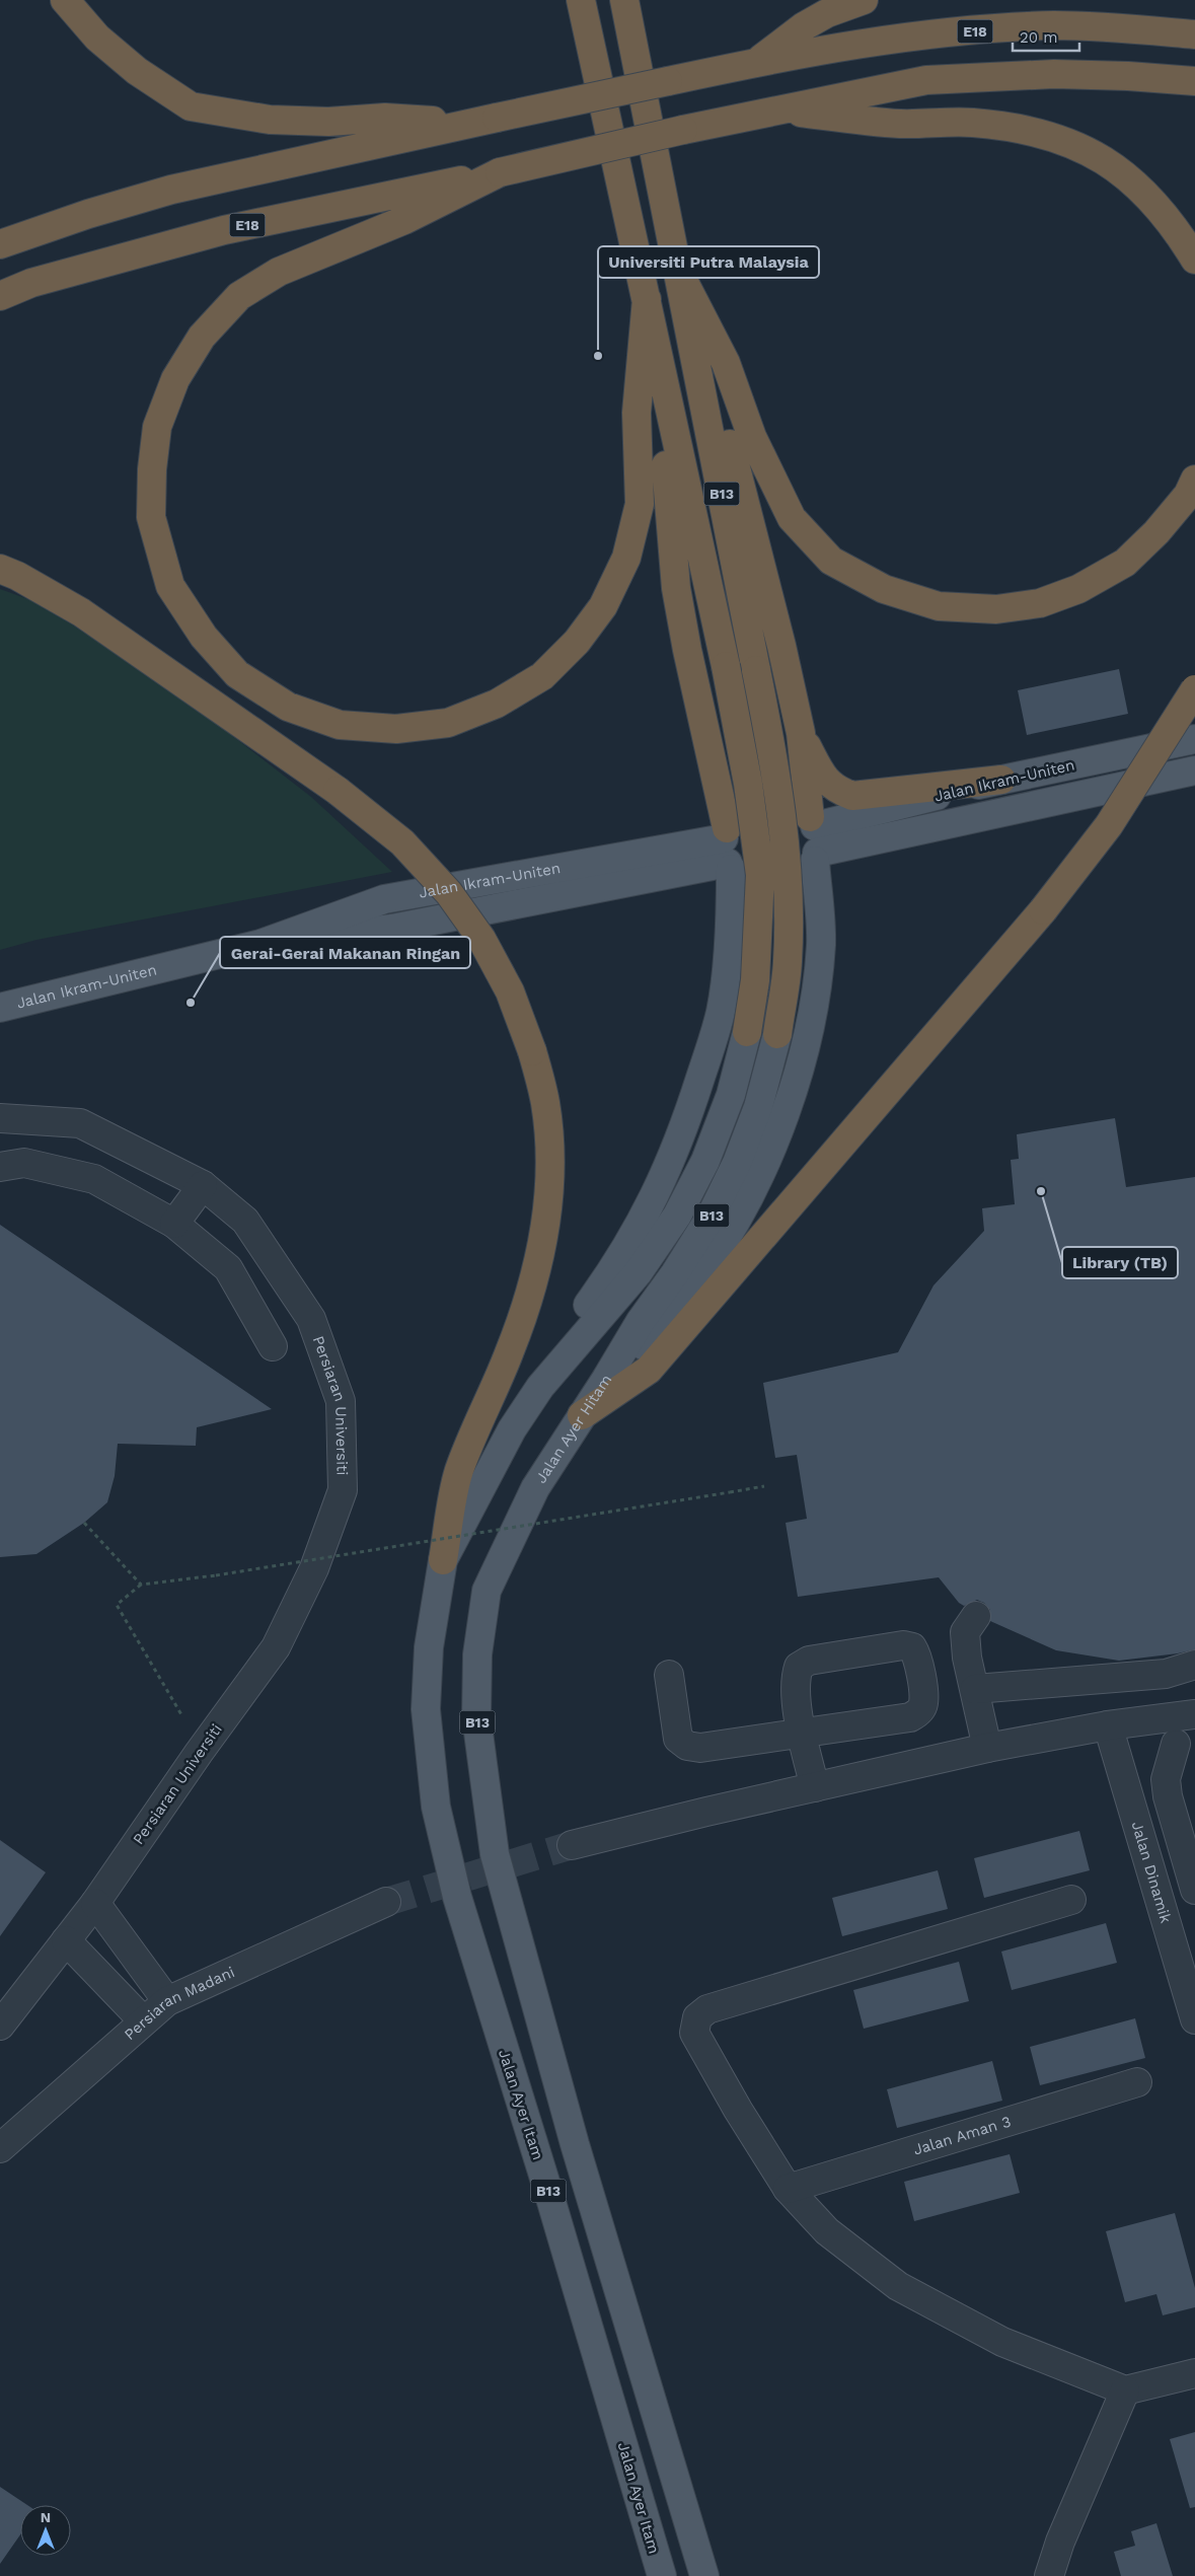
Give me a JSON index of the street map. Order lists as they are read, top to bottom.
{
  "streets": {
    "highway": ["E18", "B13"],
    "main road": ["Jalan Ikram-Uniten", "Jalan Ayer Hitam", "Jalan Ayer Itam"],
    "street": [
      "Persiaran Universiti",
      "Jalan Dinamik",
      "Persiaran Madani",
      "Jalan Aman 3"
    ]
  },
  "crossings": [
    ["B13", "Jalan Ayer Hitam"],
    ["B13", "Jalan Ayer Itam"]
  ],
  "places": ["Universiti Putra Malaysia", "Gerai-Gerai Makanan Ringan", "Library (TB)"],
  "scale_bar": "20 m",
  "north": "top"
}
